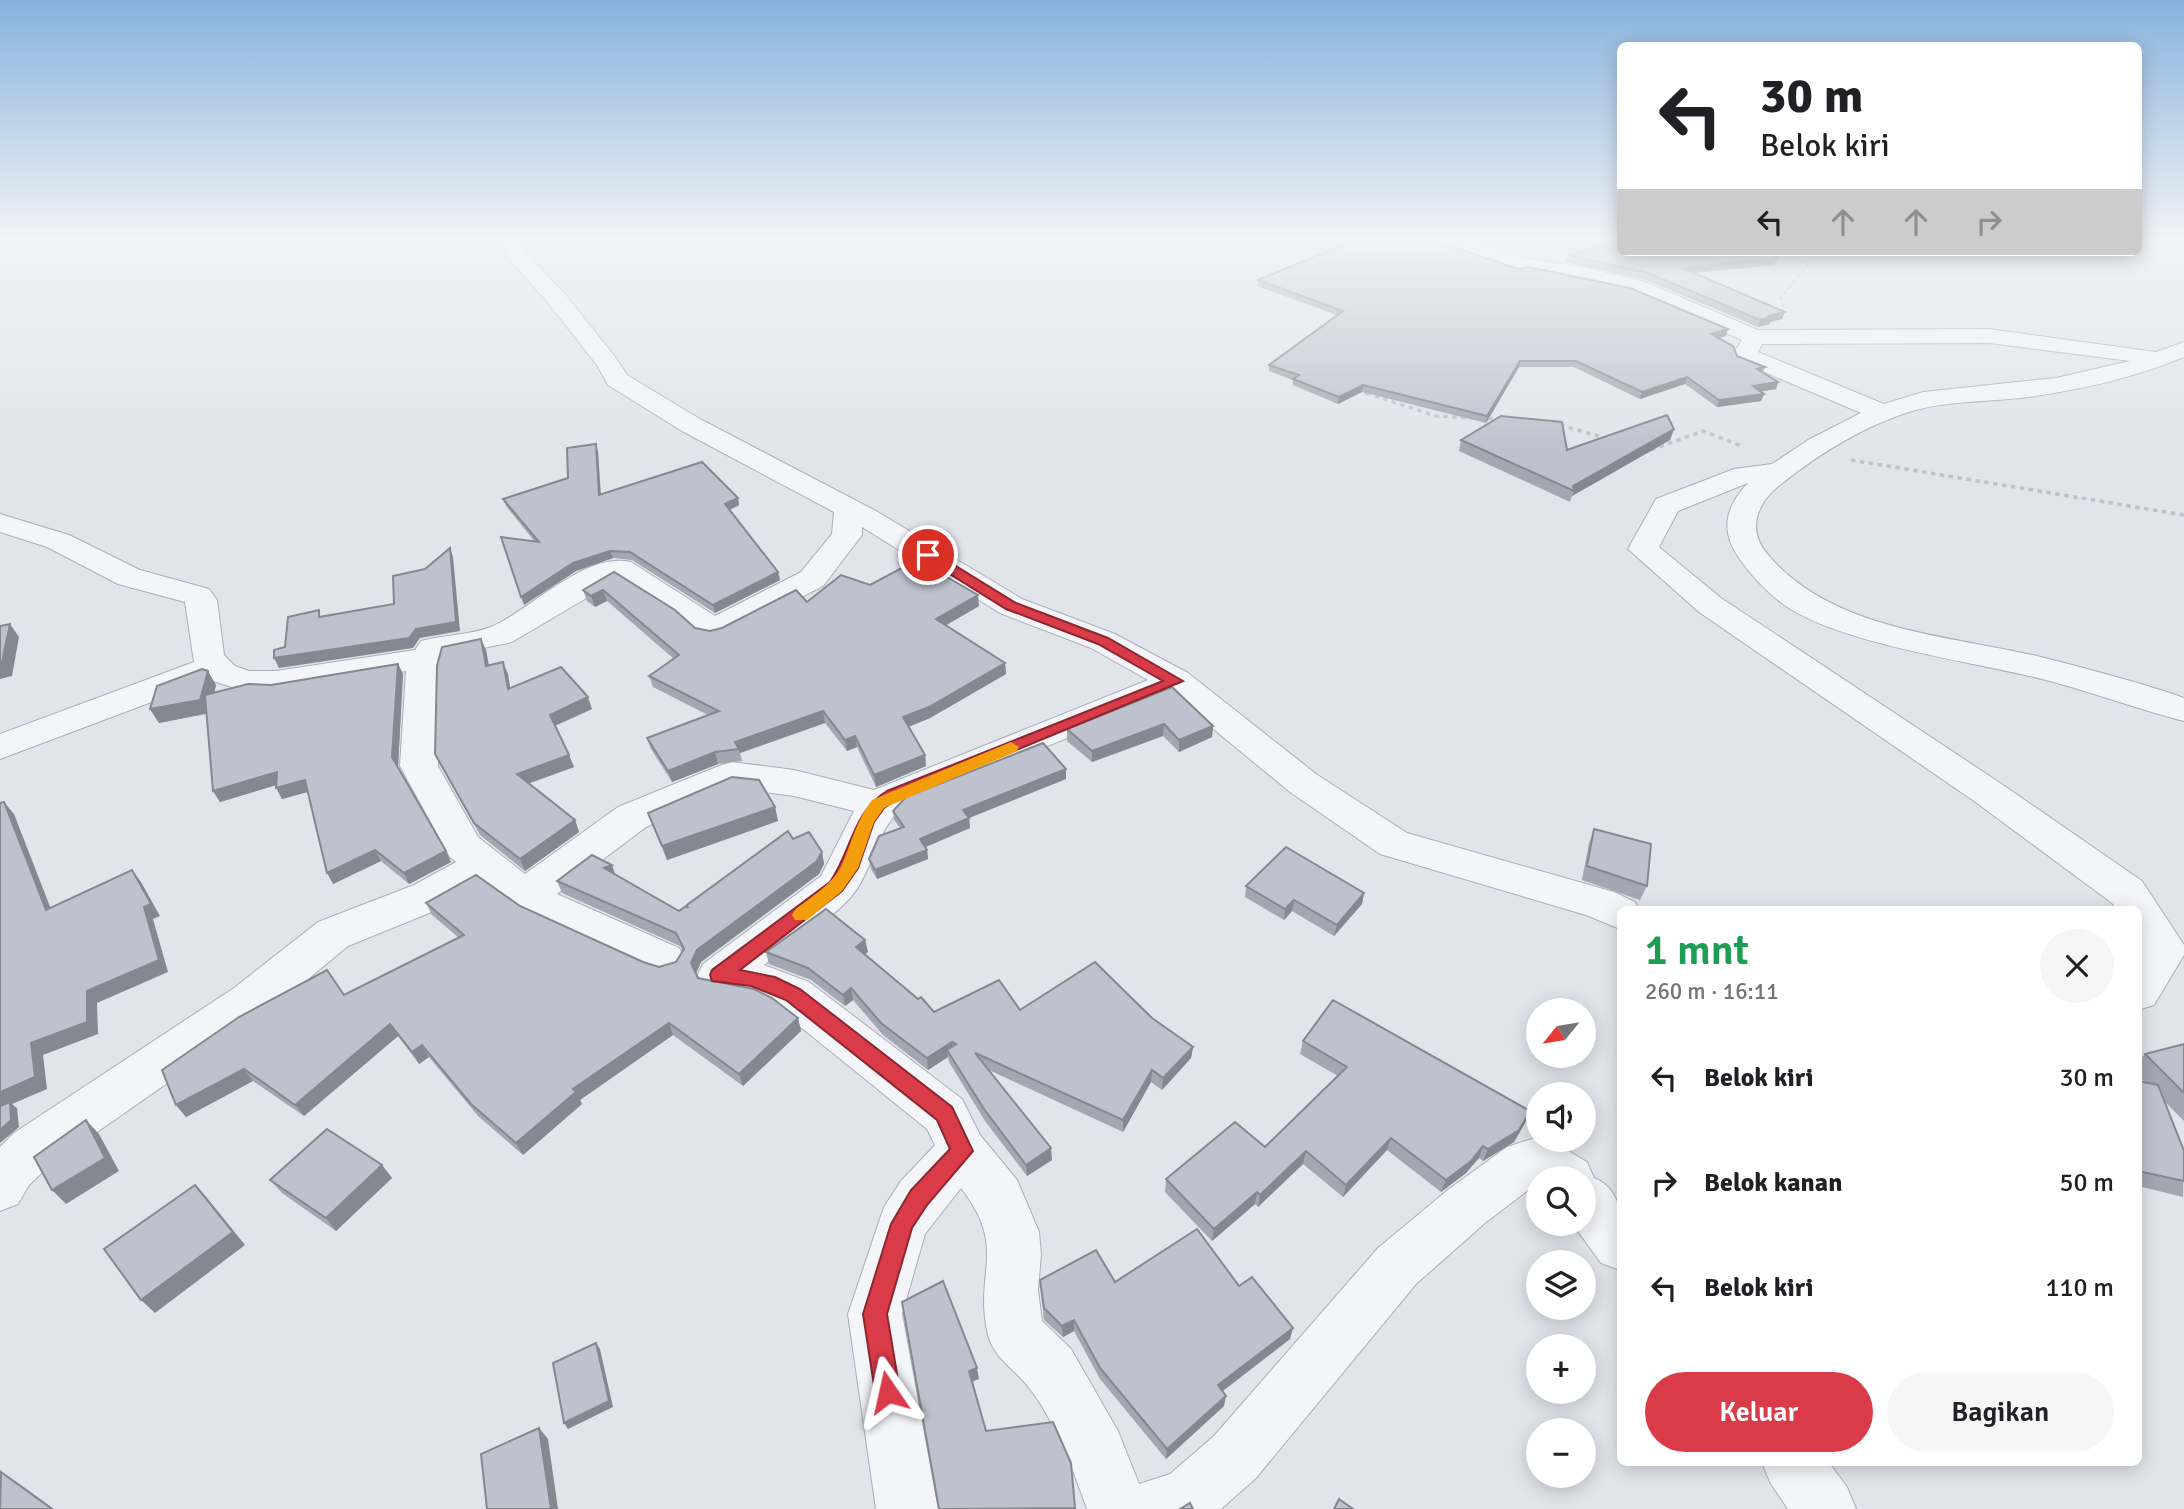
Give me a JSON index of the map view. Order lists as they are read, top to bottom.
{
  "north": "bottom left",
  "page": {
    "turn": ["30 m", "Belok kiri"],
    "heading": ["1 mnt", "260 m · 16:11"],
    "map_buttons": ["+", "−"],
    "list": [
      {
        "name": "Belok kiri",
        "value": "30 m"
      },
      {
        "name": "Belok kanan",
        "value": "50 m"
      },
      {
        "name": "Belok kiri",
        "value": "110 m"
      }
    ],
    "buttons": ["Keluar", "Bagikan"]
  }
}
